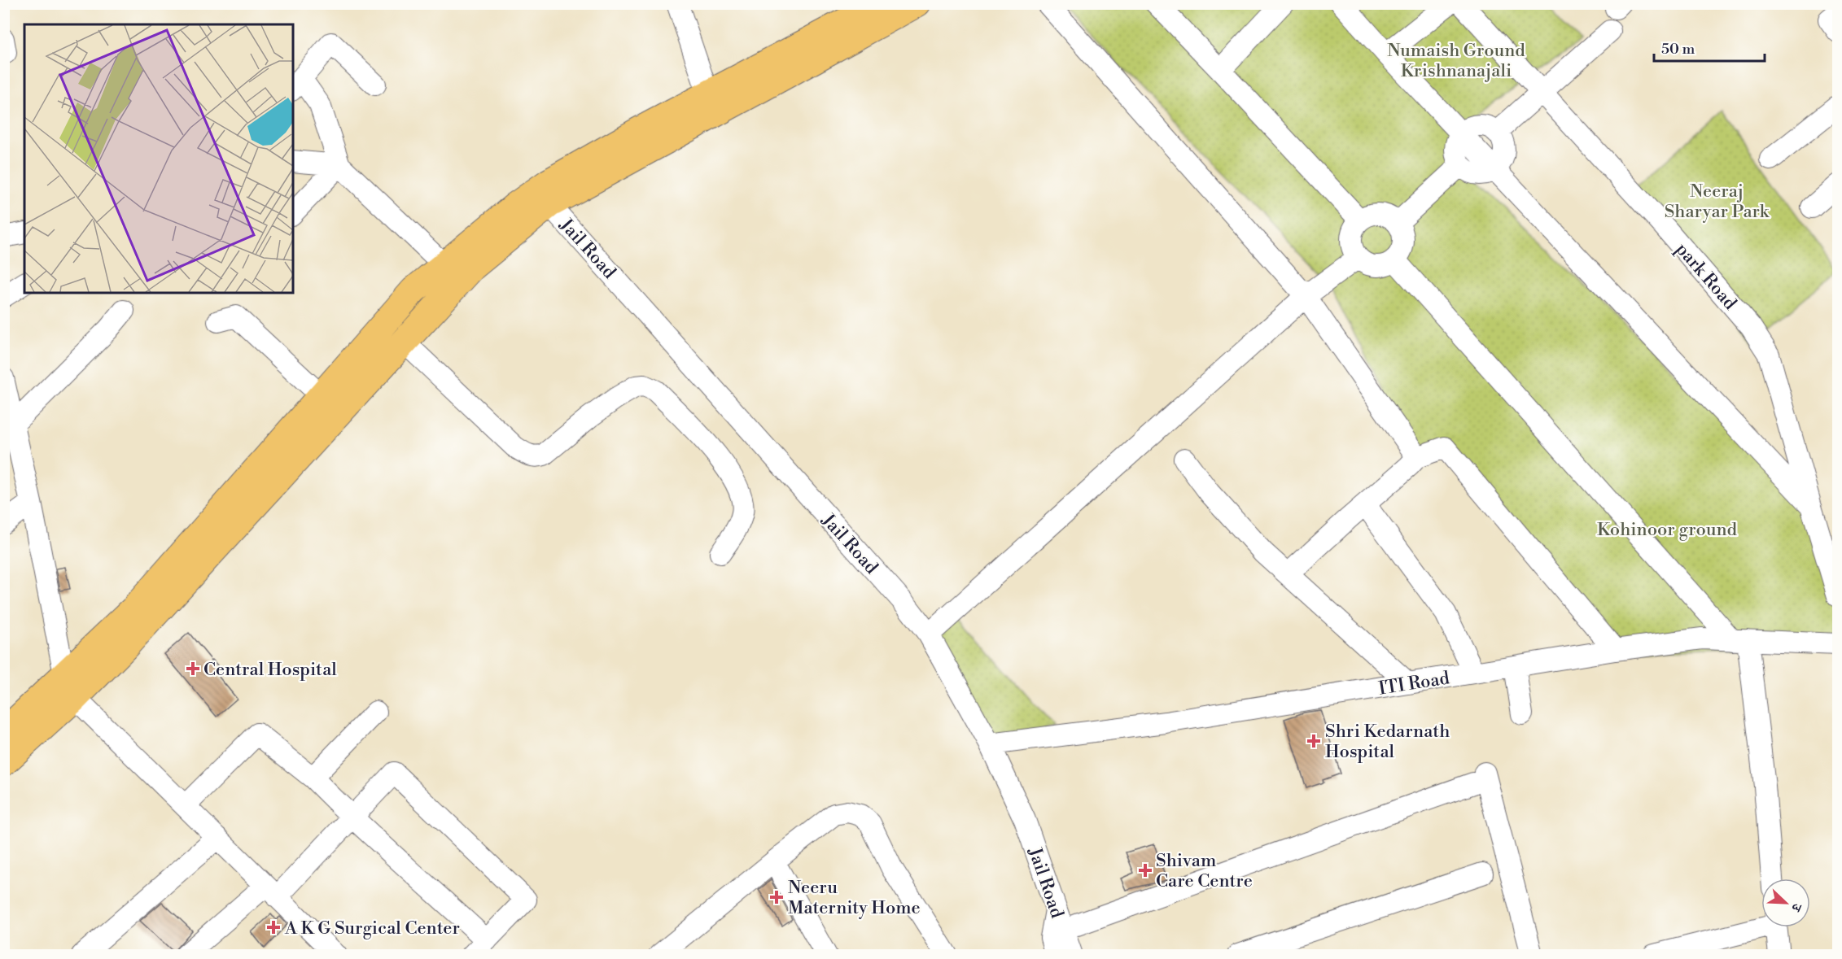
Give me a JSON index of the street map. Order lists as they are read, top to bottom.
{
  "streets": {
    "street": ["Jail Road", "park Road", "ITI Road"]
  },
  "crossings": [
    ["Jail Road", "ITI Road"]
  ],
  "parks": ["Numaish Ground Krishnanajali", "Neeraj Sharyar Park", "Kohinoor ground"],
  "places": {
    "health": [
      "Central Hospital",
      "Shri Kedarnath Hospital",
      "Shivam Care Centre",
      "Neeru Maternity Home",
      "A K G Surgical Center"
    ]
  },
  "scale_bar": "50 m",
  "north": "bottom right"
}
